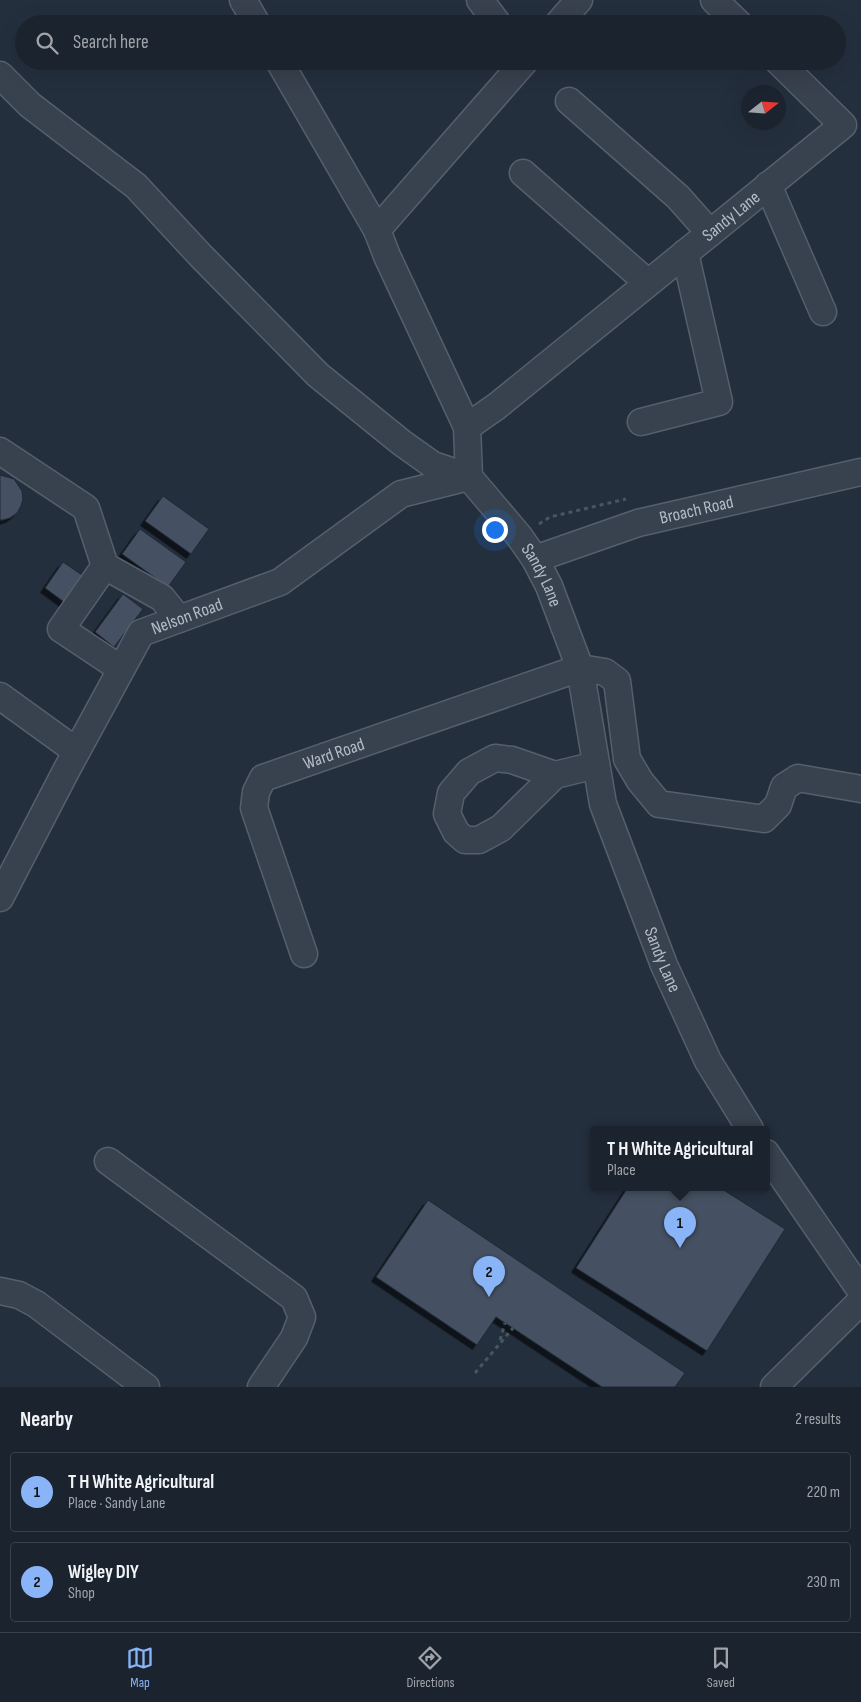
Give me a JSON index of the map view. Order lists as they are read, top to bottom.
{
  "streets": {
    "street": [
      "Sandy Lane",
      "Broach Road",
      "Nelson Road",
      "Ward Road"
    ]
  },
  "crossings": [
    ["Sandy Lane", "Broach Road"],
    ["Sandy Lane", "Nelson Road"],
    ["Sandy Lane", "Ward Road"]
  ],
  "north": "right",
  "page": {
    "search": "Search here",
    "popup": ["T H White Agricultural", "Place"],
    "pins": ["1", "2"],
    "heading": ["Nearby", "2 results"],
    "list": [
      {
        "mark": "1",
        "name": "T H White Agricultural",
        "note": "Place · Sandy Lane",
        "value": "220 m"
      },
      {
        "mark": "2",
        "name": "Wigley DIY",
        "note": "Shop",
        "value": "230 m"
      }
    ],
    "nav": ["Map", "Directions", "Saved"]
  }
}
